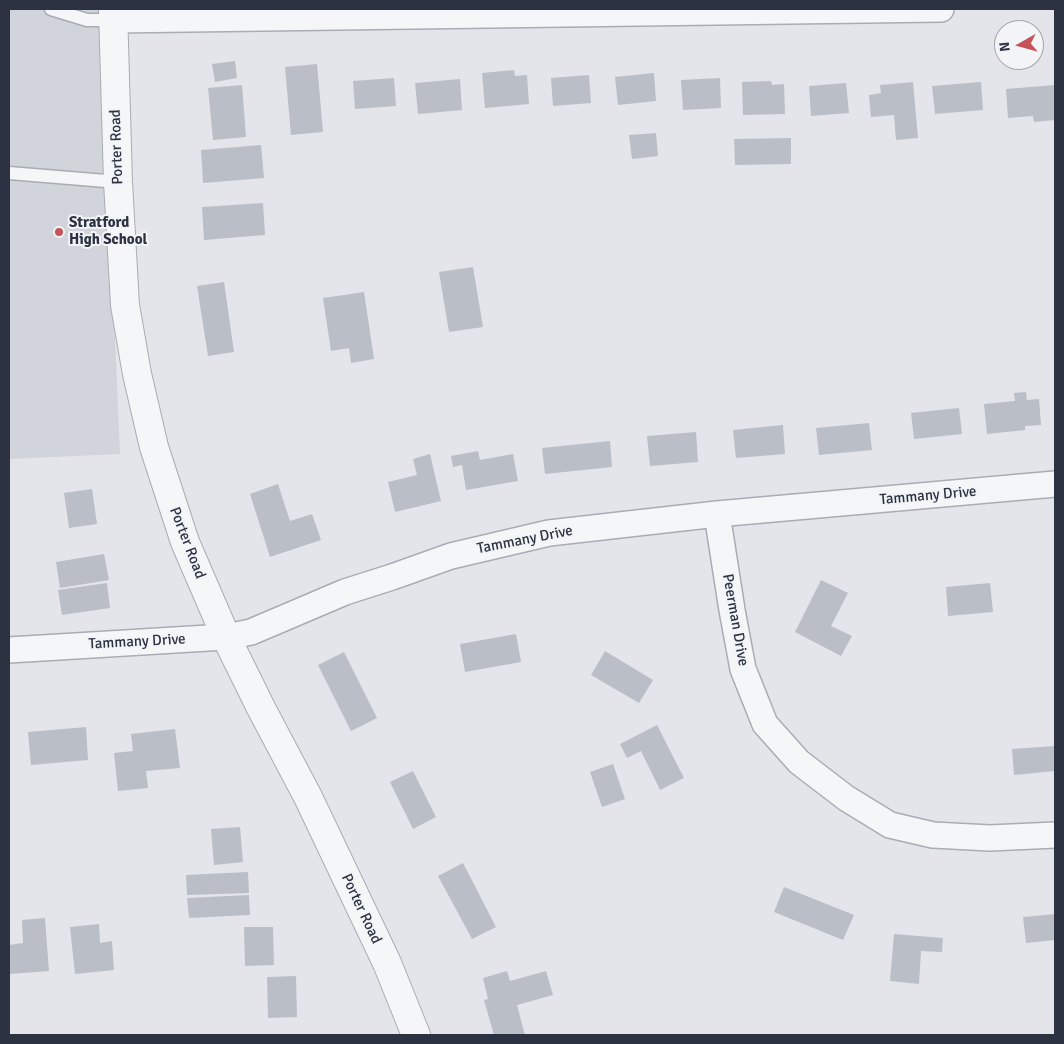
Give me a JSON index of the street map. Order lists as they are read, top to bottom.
{
  "streets": {
    "street": ["Porter Road", "Tammany Drive", "Peerman Drive"]
  },
  "crossings": [
    ["Porter Road", "Tammany Drive"],
    ["Tammany Drive", "Peerman Drive"]
  ],
  "places": ["Stratford High School"],
  "north": "left"
}
